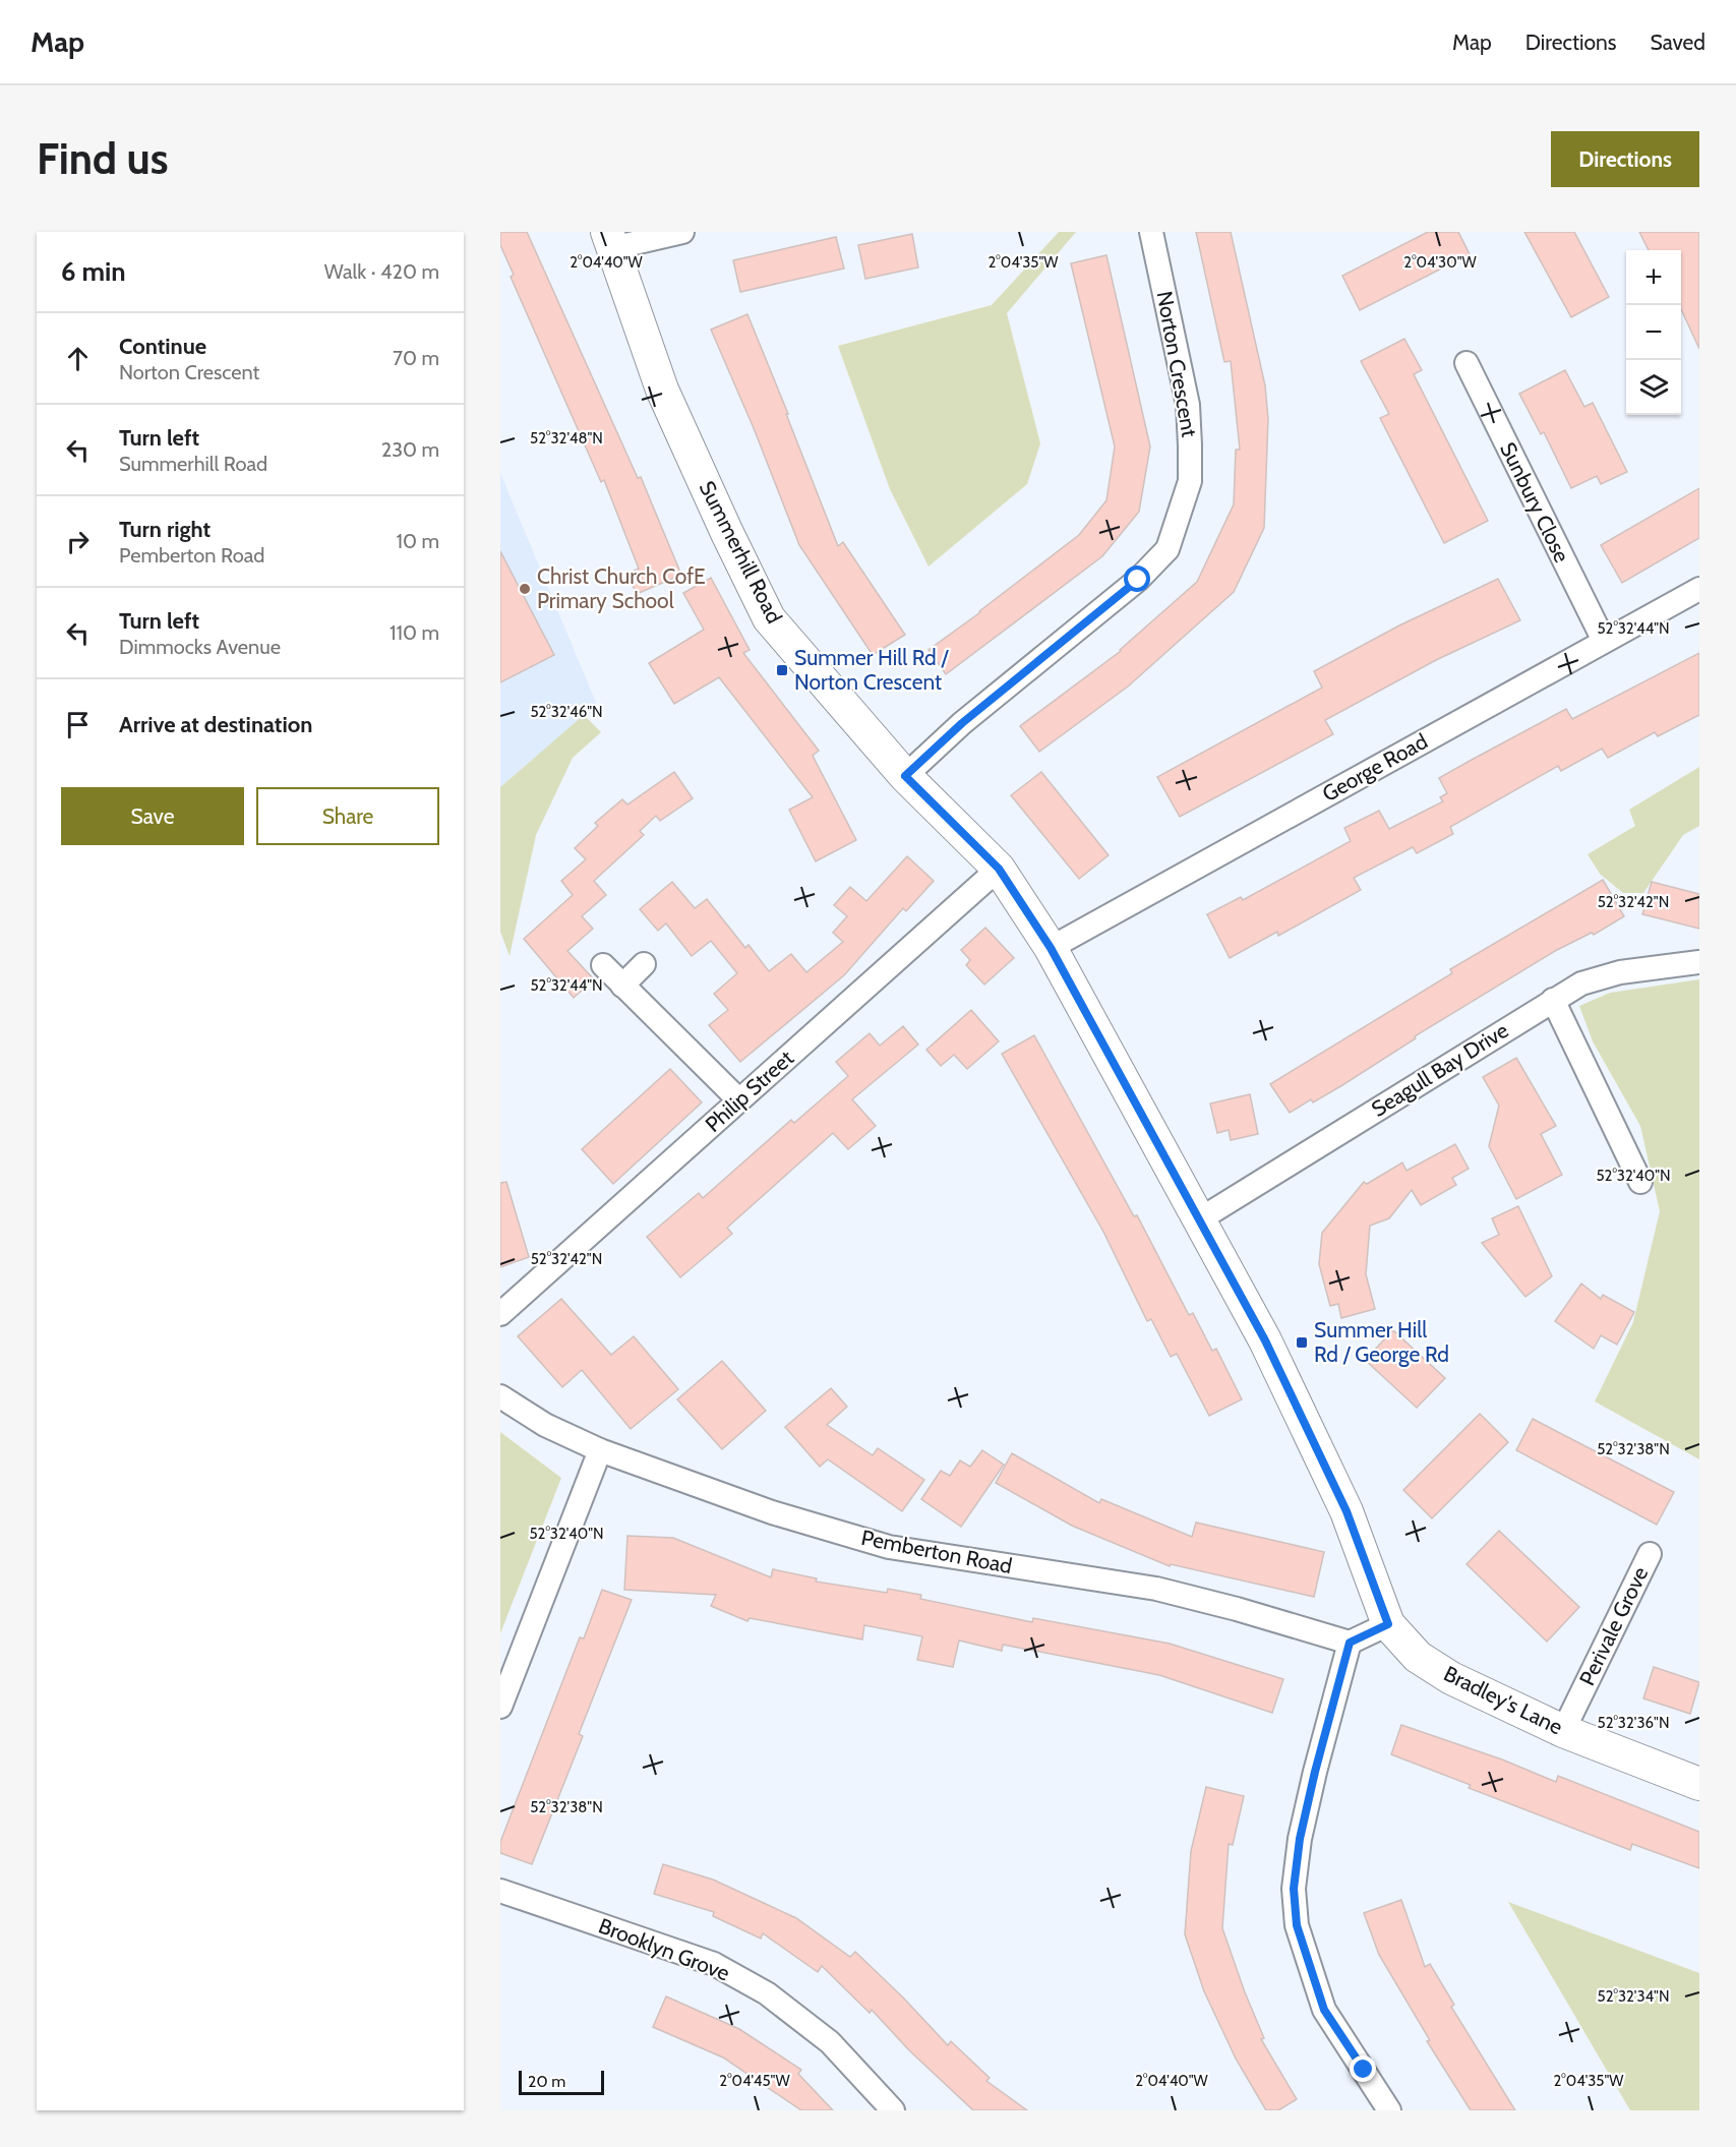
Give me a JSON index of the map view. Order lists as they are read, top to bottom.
{
  "streets": {
    "main road": ["Summerhill Road", "Bradley's Lane"],
    "street": [
      "Norton Crescent",
      "Sunbury Close",
      "George Road",
      "Seagull Bay Drive",
      "Philip Street",
      "Pemberton Road",
      "Perivale Grove",
      "Brooklyn Grove"
    ]
  },
  "crossings": [
    ["Norton Crescent", "Summerhill Road"],
    ["Sunbury Close", "George Road"],
    ["Summerhill Road", "George Road"],
    ["Summerhill Road", "Seagull Bay Drive"],
    ["Summerhill Road", "Philip Street"],
    ["Summerhill Road", "Bradley's Lane"],
    ["Perivale Grove", "Bradley's Lane"]
  ],
  "places": {
    "other": ["Christ Church CofE Primary School"],
    "transit": ["Summer Hill Rd / Norton Crescent", "Summer Hill Rd / George Rd"]
  },
  "scale_bar": "20 m",
  "page": {
    "header": "Map",
    "nav": ["Map", "Directions", "Saved"],
    "buttons": [
      "Directions",
      ["Save", "Share"]
    ],
    "title": "Find us",
    "heading": ["6 min", "Walk · 420 m"],
    "map_buttons": ["+", "−"],
    "list": [
      ["Continue", "Norton Crescent", "70 m"],
      ["Turn left", "Summerhill Road", "230 m"],
      ["Turn right", "Pemberton Road", "10 m"],
      ["Turn left", "Dimmocks Avenue", "110 m"],
      "Arrive at destination"
    ],
    "scale": "20 m"
  },
  "coordinates": [
    "2°04'40\"W",
    "2°04'35\"W",
    "2°04'30\"W",
    "52°32'48\"N",
    "52°32'44\"N",
    "52°32'46\"N",
    "52°32'42\"N",
    "52°32'40\"N",
    "52°32'38\"N",
    "52°32'36\"N",
    "52°32'34\"N",
    "2°04'45\"W"
  ]
}
